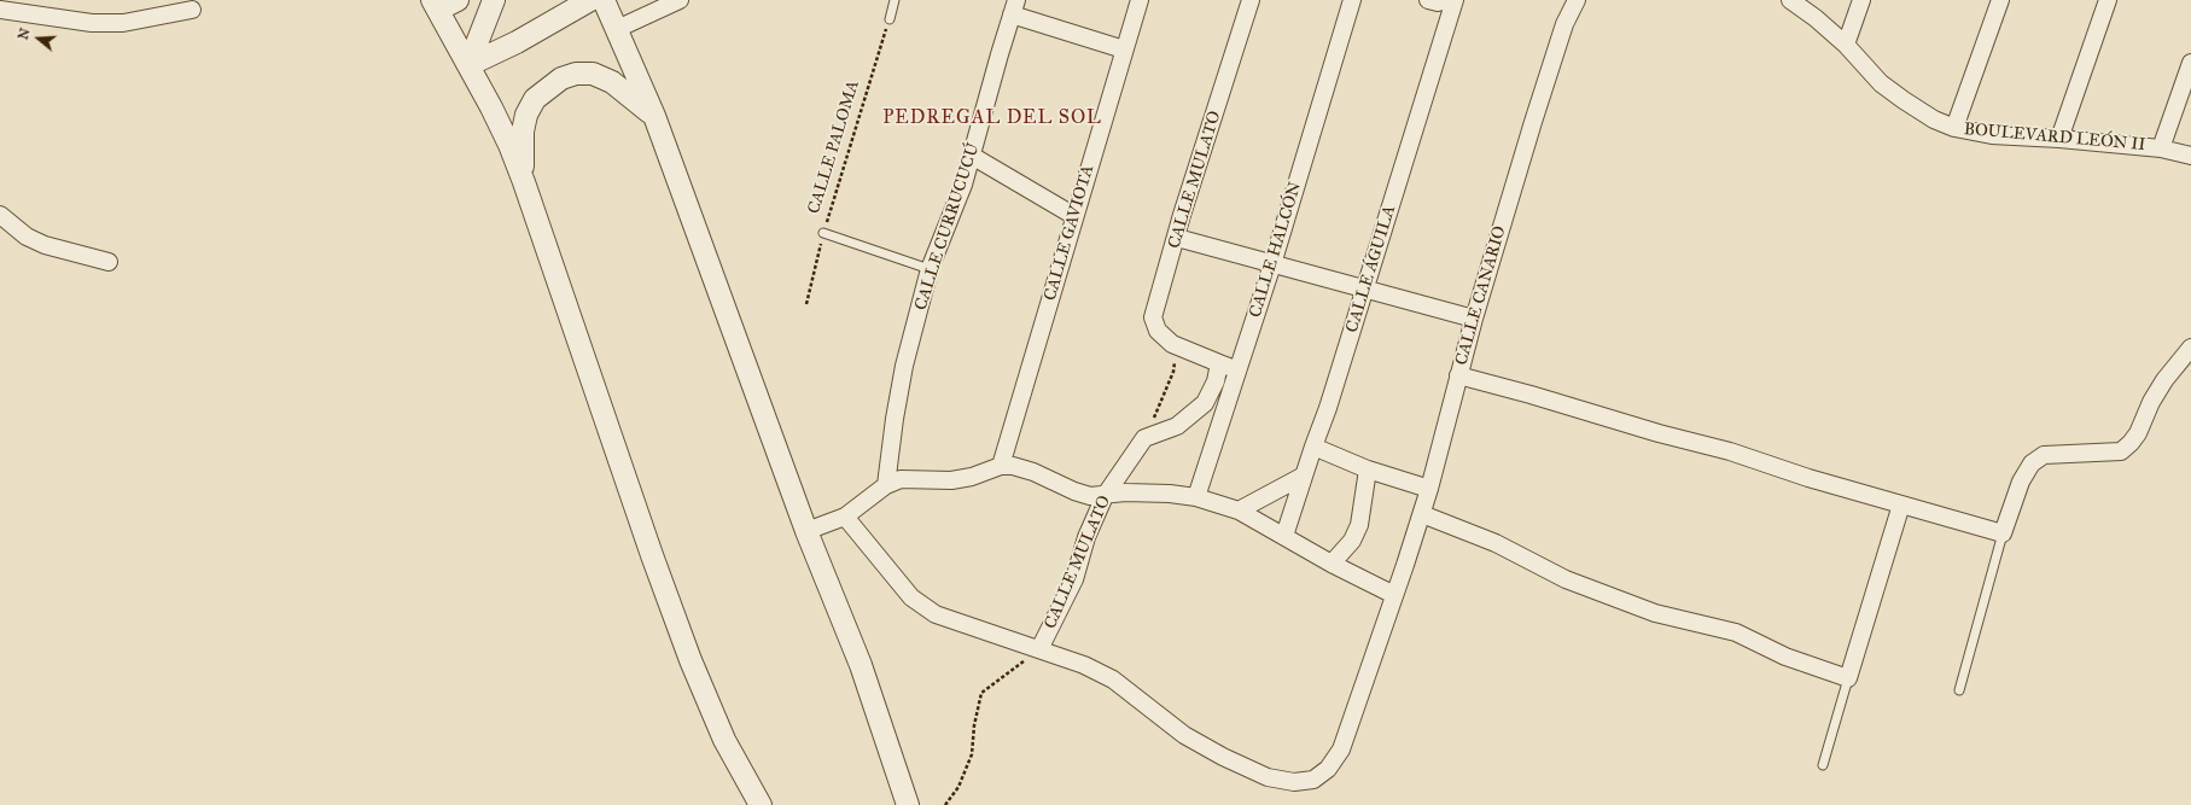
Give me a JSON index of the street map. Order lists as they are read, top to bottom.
{
  "streets": {
    "street": [
      "BOULEVARD LEÓN II",
      "CALLE MULATO",
      "CALLE CURRUCUCÚ",
      "CALLE GAVIOTA",
      "CALLE HALCÓN",
      "CALLE ÁGUILA",
      "CALLE CANARIO"
    ],
    "path": ["CALLE PALOMA"]
  },
  "crossings": [
    ["CALLE MULATO", "CALLE CANARIO"]
  ],
  "districts": ["PEDREGAL DEL SOL"],
  "north": "left"
}
